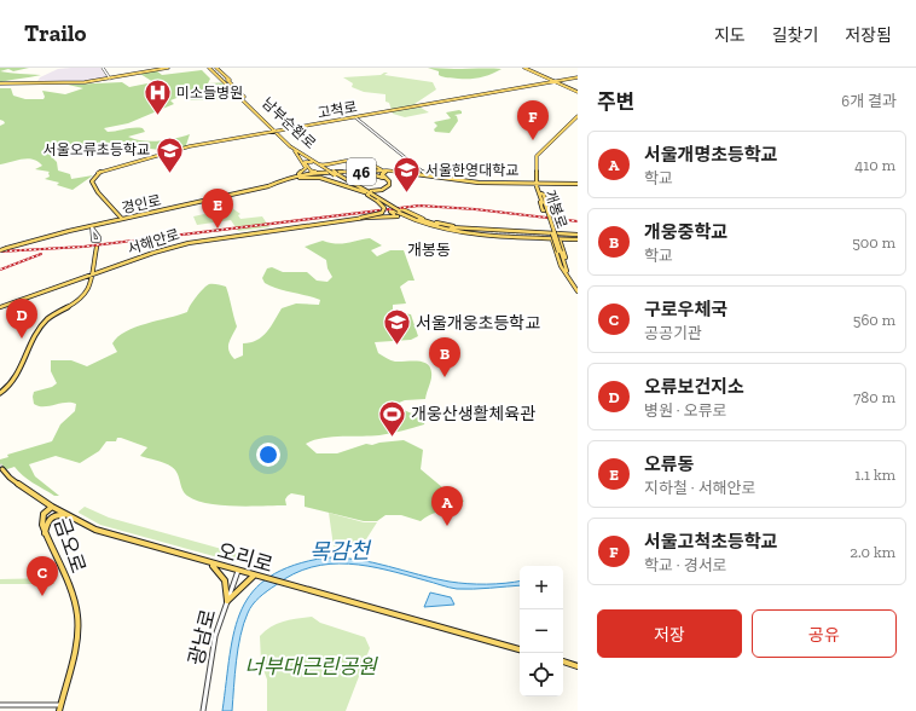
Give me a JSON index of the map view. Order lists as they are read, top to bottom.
{
  "streets": {
    "main road": [
      "고척로",
      "남부순환로",
      "46",
      "경인로",
      "개봉로",
      "서해안로",
      "금오로",
      "오리로"
    ],
    "street": ["광남로"]
  },
  "crossings": [
    ["고척로", "남부순환로"],
    ["고척로", "경인로"],
    ["남부순환로", "경인로"],
    ["경인로", "개봉로"],
    ["금오로", "오리로"],
    ["오리로", "광남로"]
  ],
  "districts": ["개봉동"],
  "water": ["목감천"],
  "parks": ["너부대근린공원"],
  "places": {
    "hospital": ["미소들병원"],
    "school or university": ["서울오류초등학교", "서울한영대학교", "서울개웅초등학교"],
    "sports": ["개웅산생활체육관"]
  },
  "page": {
    "header": "Trailo",
    "nav": ["지도", "길찾기", "저장됨"],
    "heading": ["주변", "6개 결과"],
    "pins": [
      "F",
      "E",
      "D",
      "B",
      "A",
      "C"
    ],
    "list": [
      {
        "mark": "A",
        "name": "서울개명초등학교",
        "note": "학교",
        "value": "410 m"
      },
      {
        "mark": "B",
        "name": "개웅중학교",
        "note": "학교",
        "value": "500 m"
      },
      {
        "mark": "C",
        "name": "구로우체국",
        "note": "공공기관",
        "value": "560 m"
      },
      {
        "mark": "D",
        "name": "오류보건지소",
        "note": "병원 · 오류로",
        "value": "780 m"
      },
      {
        "mark": "E",
        "name": "오류동",
        "note": "지하철 · 서해안로",
        "value": "1.1 km"
      },
      {
        "mark": "F",
        "name": "서울고척초등학교",
        "note": "학교 · 경서로",
        "value": "2.0 km"
      }
    ],
    "map_buttons": ["+", "−"],
    "buttons": ["저장", "공유"]
  }
}
